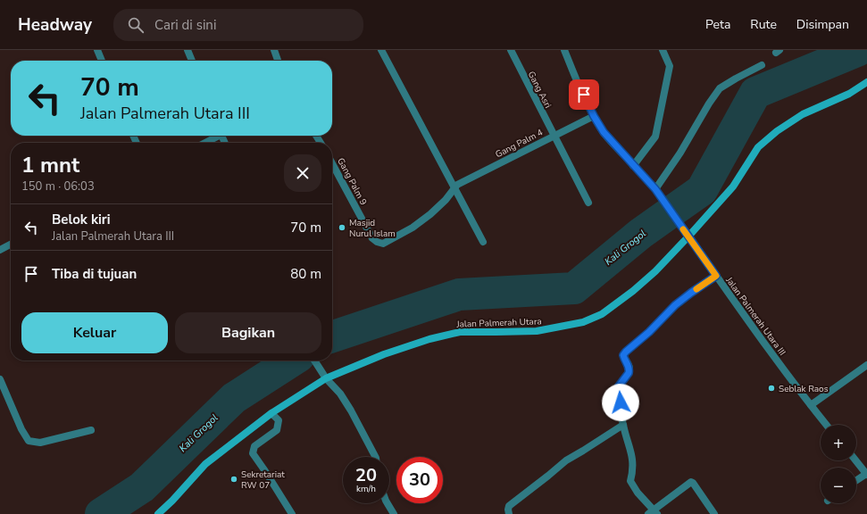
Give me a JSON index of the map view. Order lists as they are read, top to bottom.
{
  "streets": {
    "street": [
      "Gang Asri",
      "Gang Palm 4",
      "Gang Palm 9",
      "Jalan Palmerah Utara III",
      "Jalan Palmerah Utara"
    ]
  },
  "crossings": [
    ["Gang Asri", "Gang Palm 4"],
    ["Gang Palm 4", "Gang Palm 9"],
    ["Gang Palm 4", "Jalan Palmerah Utara III"],
    ["Jalan Palmerah Utara III", "Jalan Palmerah Utara"]
  ],
  "water": ["Kali Grogol"],
  "places": ["Masjid Nurul Islam", "Seblak Raos", "Sekretariat RW 07"],
  "page": {
    "header": "Headway",
    "search": "Cari di sini",
    "nav": ["Peta", "Rute", "Disimpan"],
    "turn": ["70 m", "Jalan Palmerah Utara III"],
    "heading": ["1 mnt", "150 m · 06:03"],
    "list": [
      {
        "name": "Belok kiri",
        "note": "Jalan Palmerah Utara III",
        "value": "70 m"
      },
      {
        "name": "Tiba di tujuan",
        "value": "80 m"
      }
    ],
    "buttons": ["Keluar", "Bagikan"],
    "map_buttons": ["+", "−"],
    "speed": "20 km/h",
    "limit": "30"
  }
}
